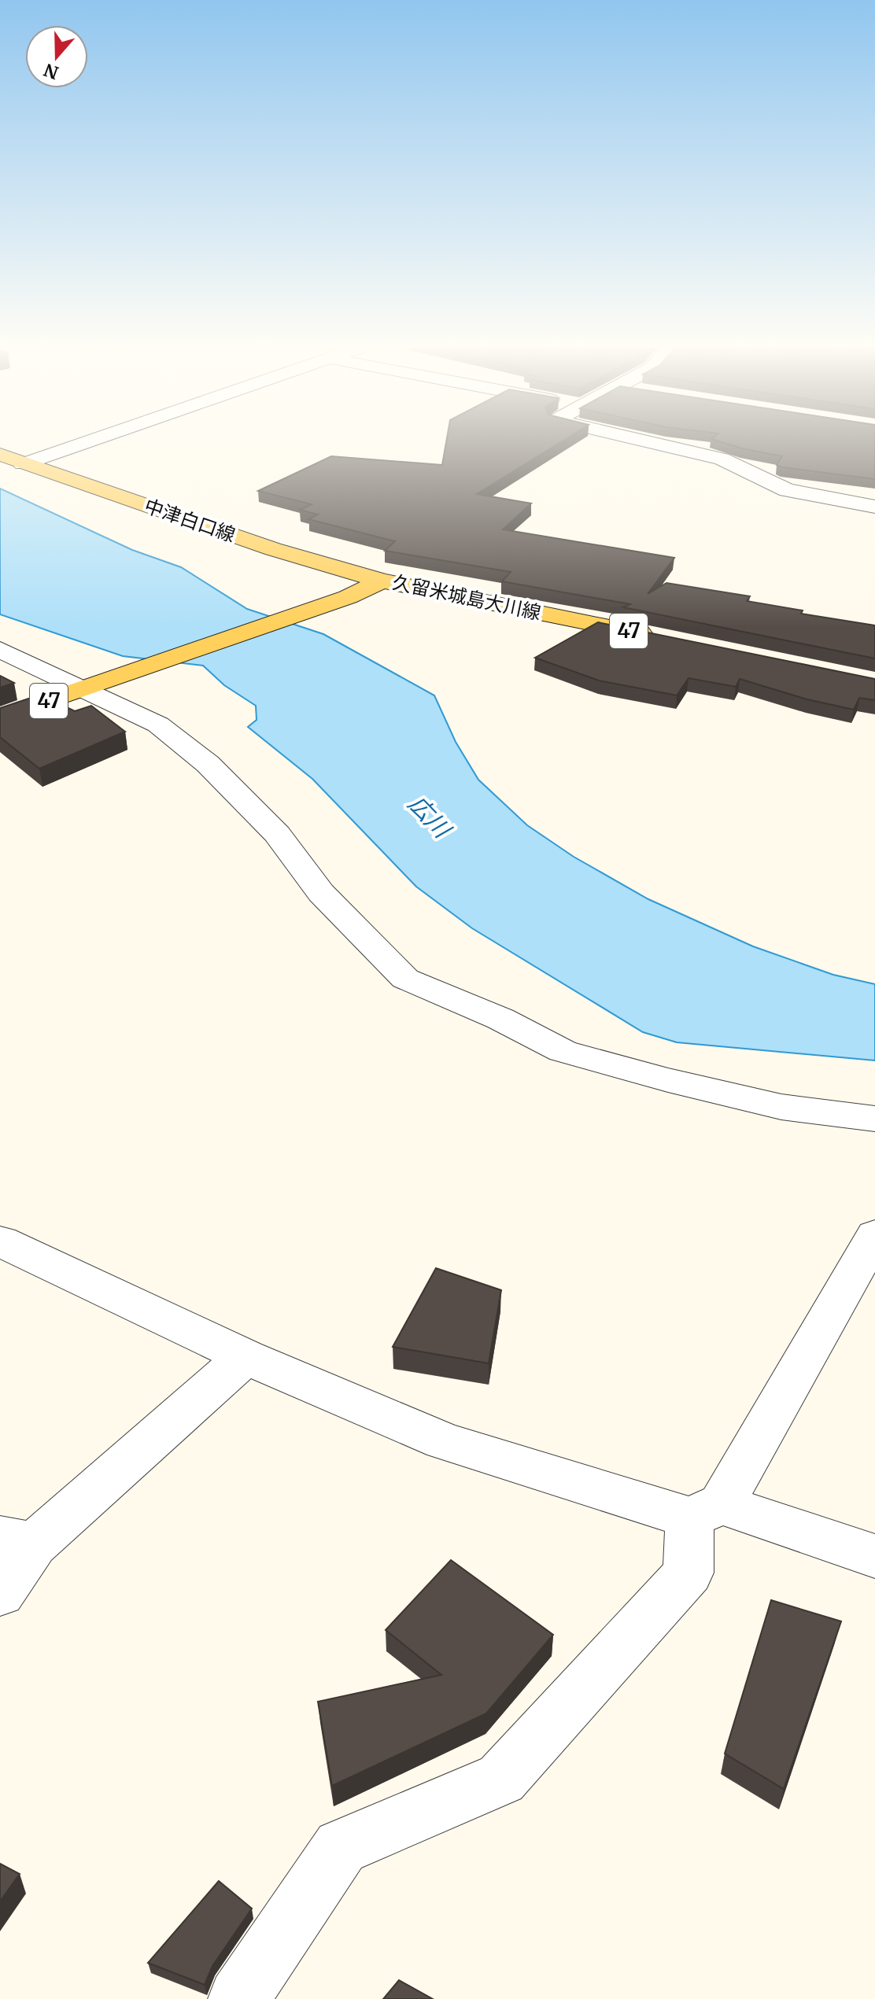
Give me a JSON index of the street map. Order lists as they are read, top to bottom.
{
  "streets": {
    "main road": ["中津白口線", "久留米城島大川線", "47"]
  },
  "crossings": [
    ["中津白口線", "久留米城島大川線"]
  ],
  "water": ["広川"],
  "north": "bottom"
}
